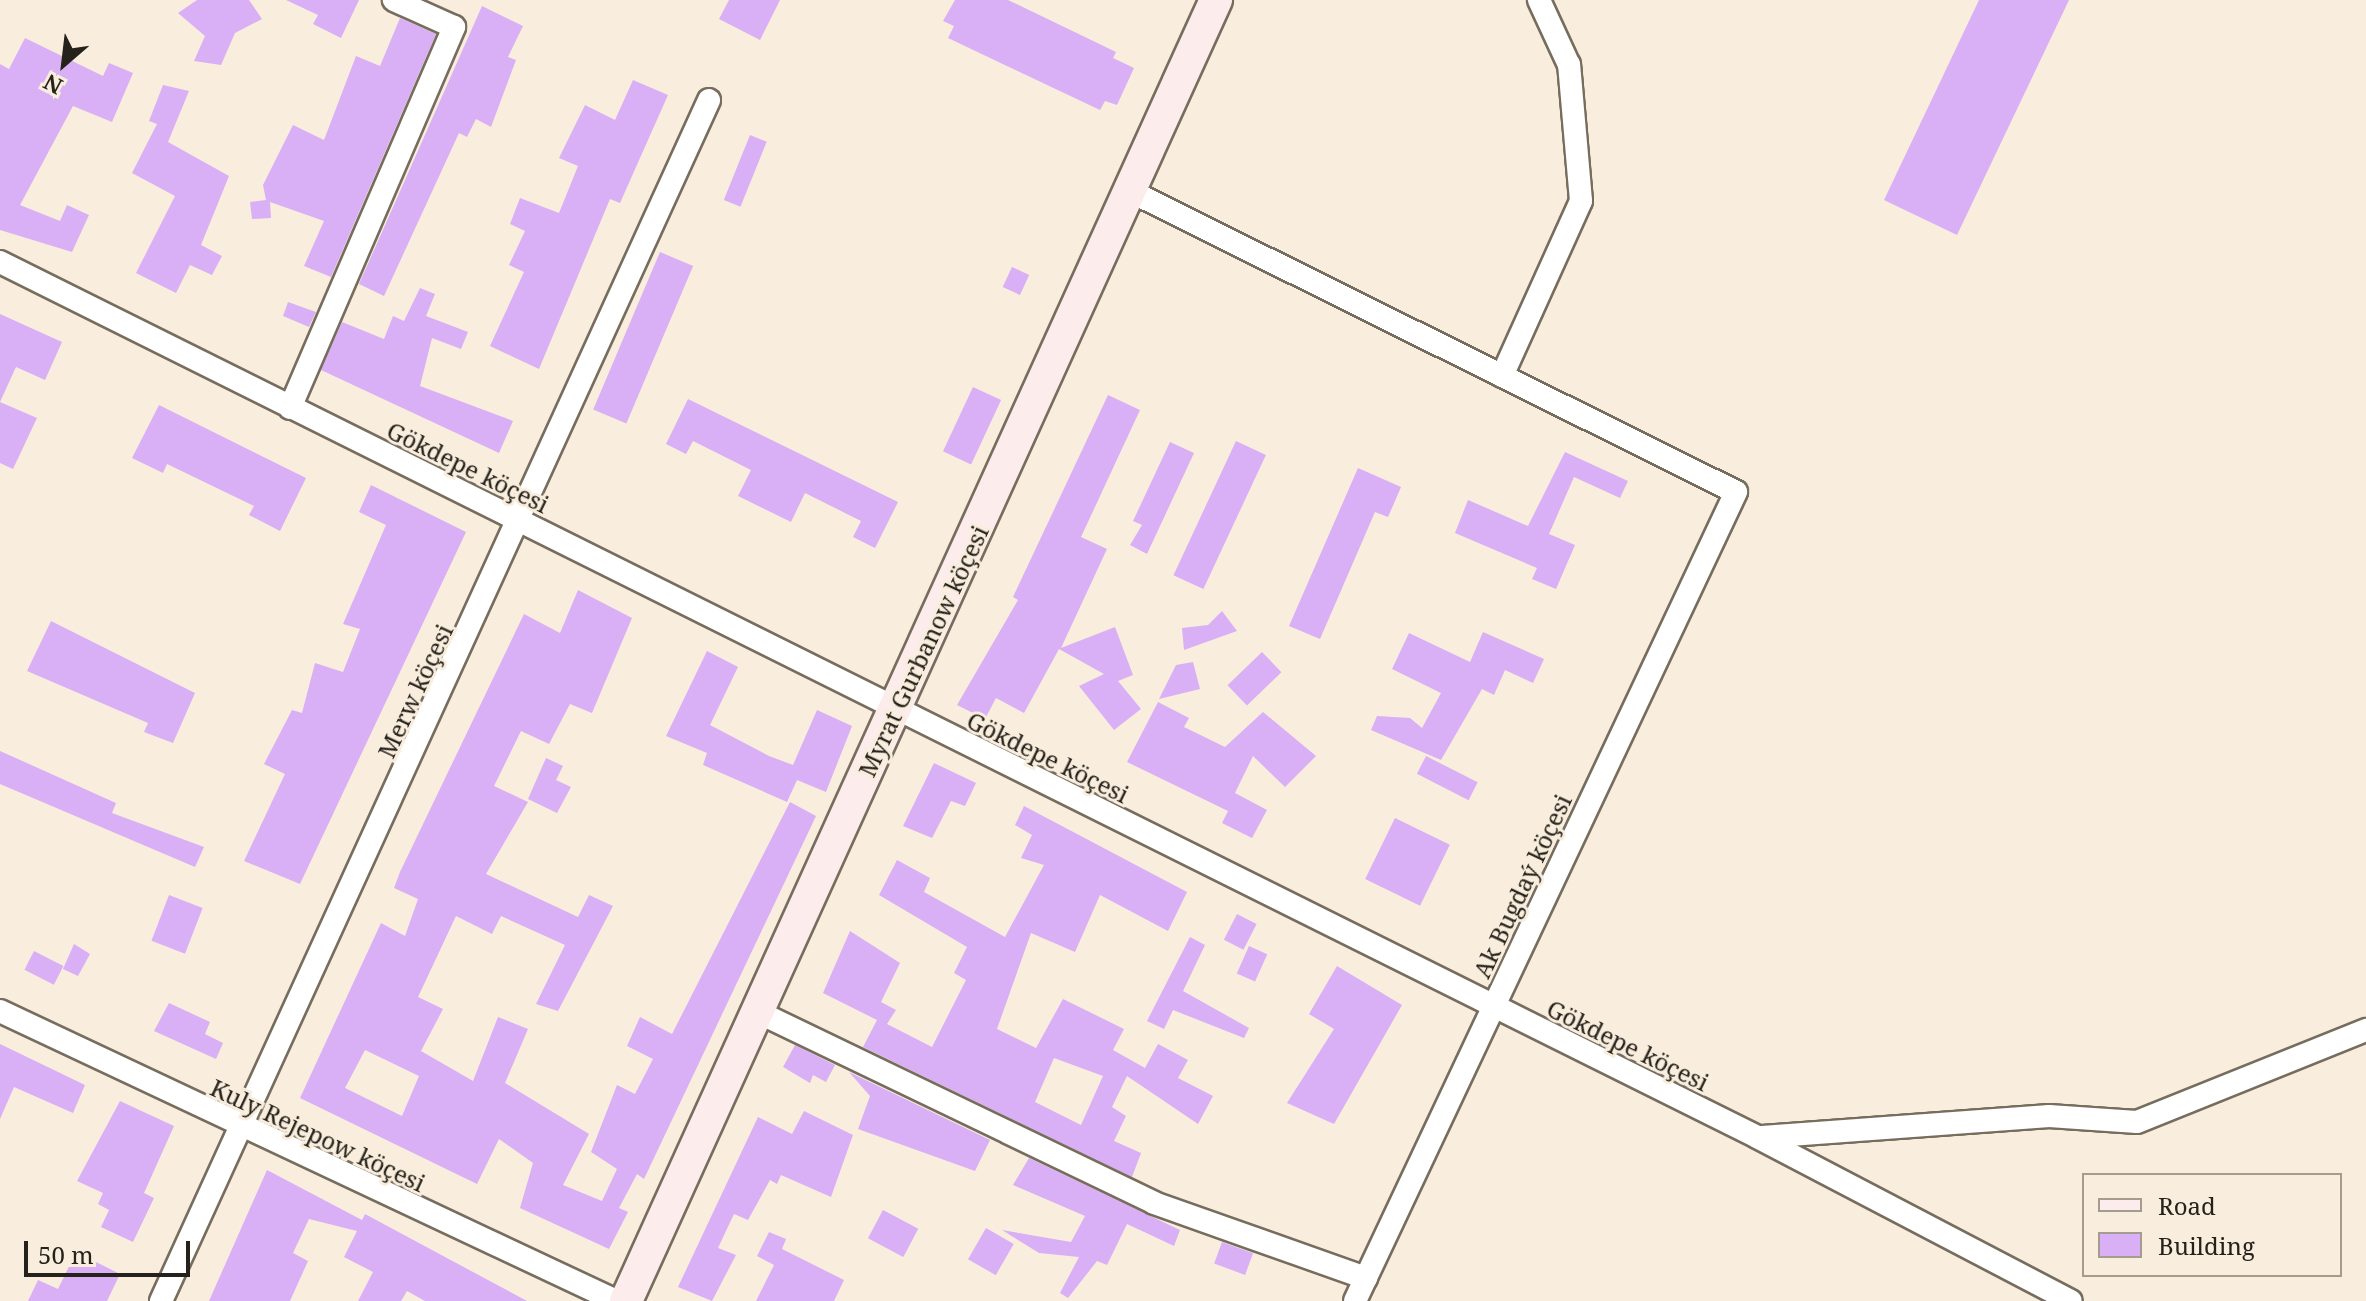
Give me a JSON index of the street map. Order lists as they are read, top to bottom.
{
  "streets": {
    "street": [
      "Gökdepe köçesi",
      "Myrat Gurbanow köçesi",
      "Merw köçesi",
      "Ak Bugdaý köçesi",
      "Kuly Rejepow köçesi"
    ]
  },
  "crossings": [
    ["Gökdepe köçesi", "Myrat Gurbanow köçesi"],
    ["Gökdepe köçesi", "Merw köçesi"],
    ["Gökdepe köçesi", "Ak Bugdaý köçesi"],
    ["Merw köçesi", "Kuly Rejepow köçesi"]
  ],
  "legend": ["Road", "Building"],
  "scale_bar": "50 m",
  "north": "bottom left"
}
